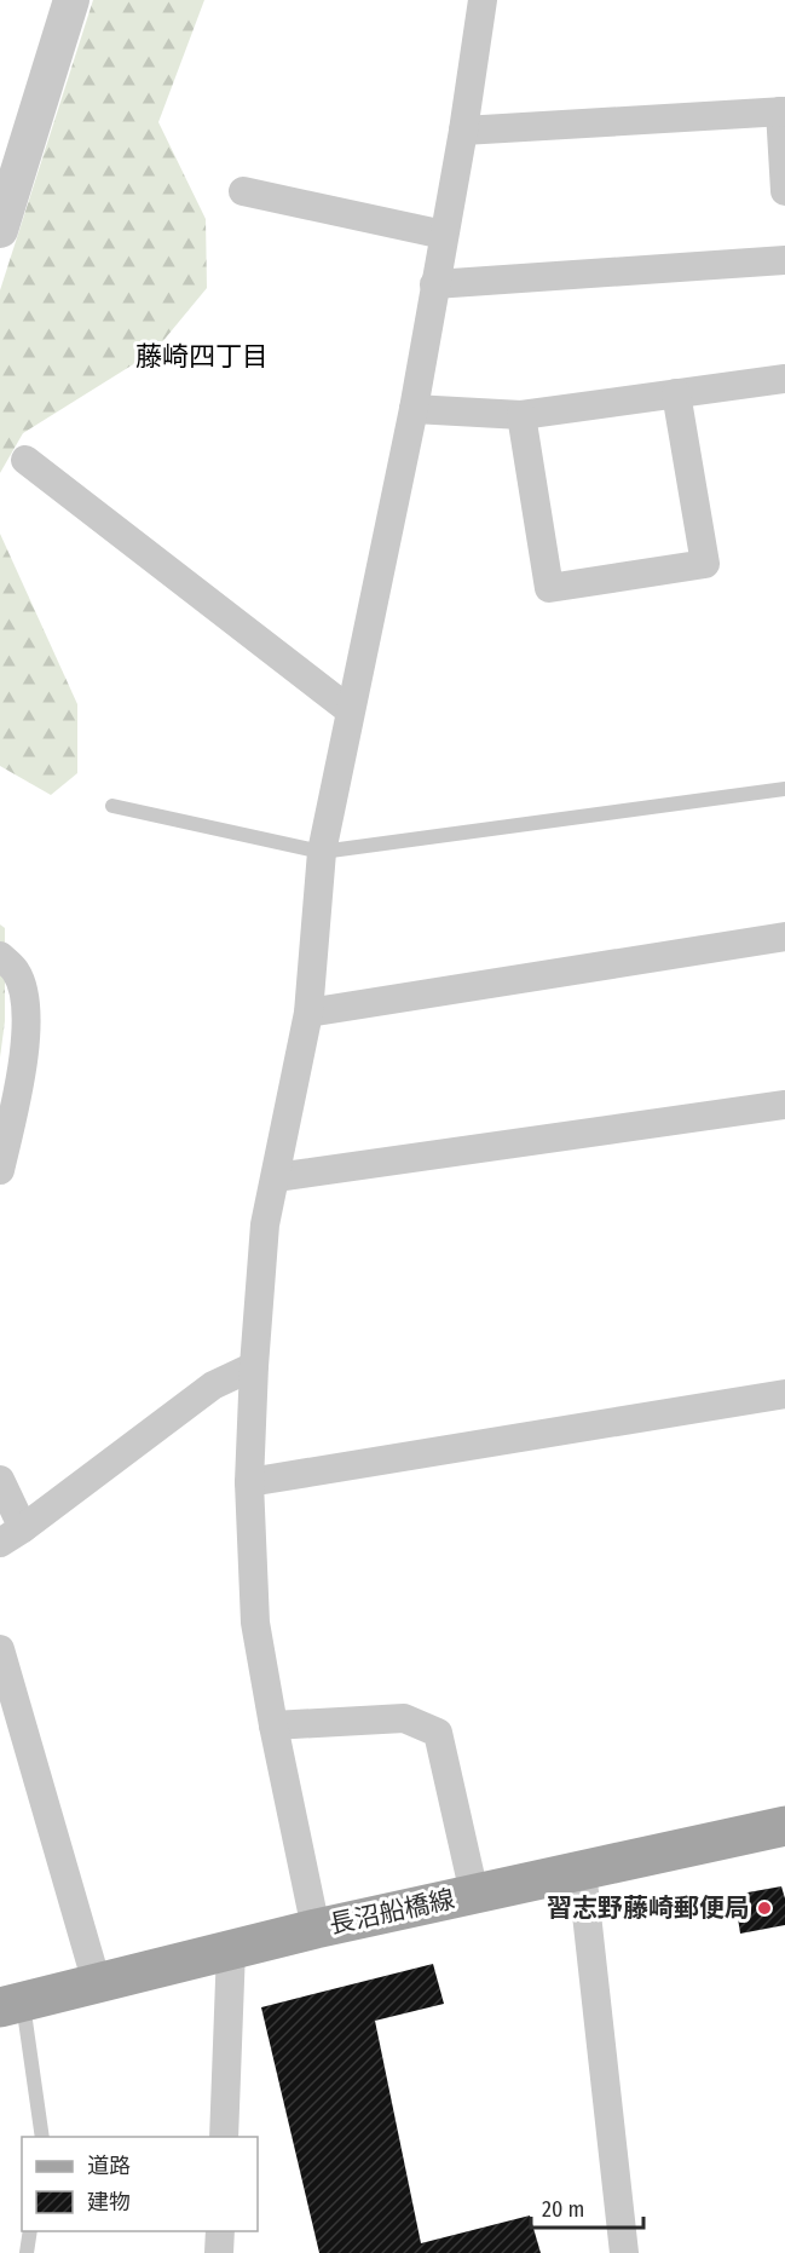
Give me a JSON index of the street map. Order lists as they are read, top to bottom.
{
  "streets": {
    "main road": ["長沼船橋線"]
  },
  "districts": ["藤崎四丁目"],
  "places": ["習志野藤崎郵便局"],
  "legend": ["道路", "建物"],
  "scale_bar": "20 m"
}
